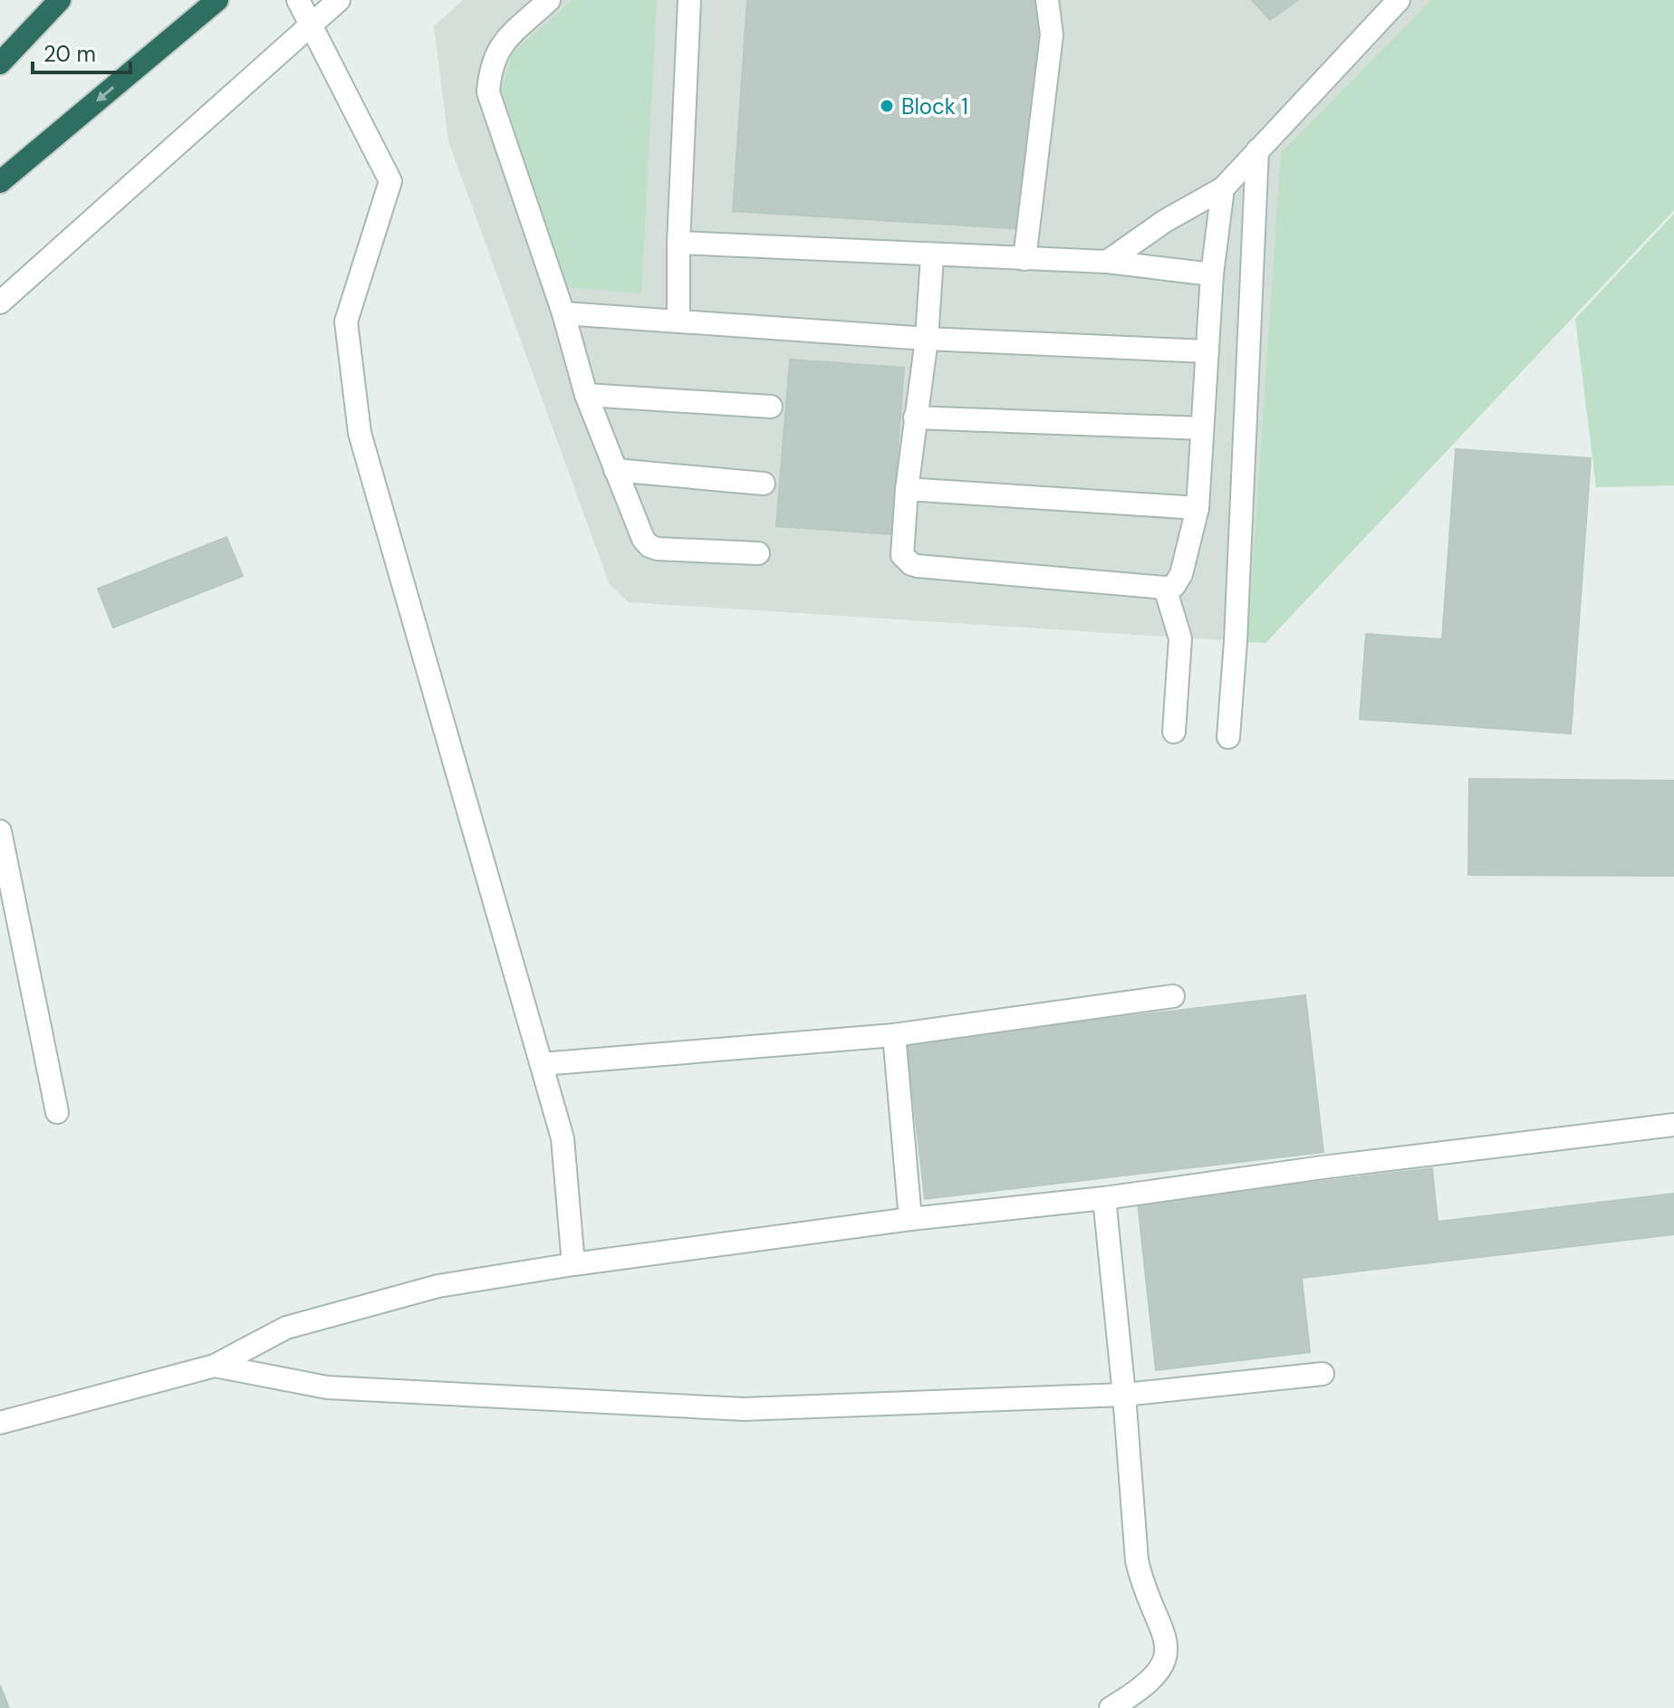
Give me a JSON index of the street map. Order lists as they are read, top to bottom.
{
  "places": ["Block 1"],
  "scale_bar": "20 m"
}
